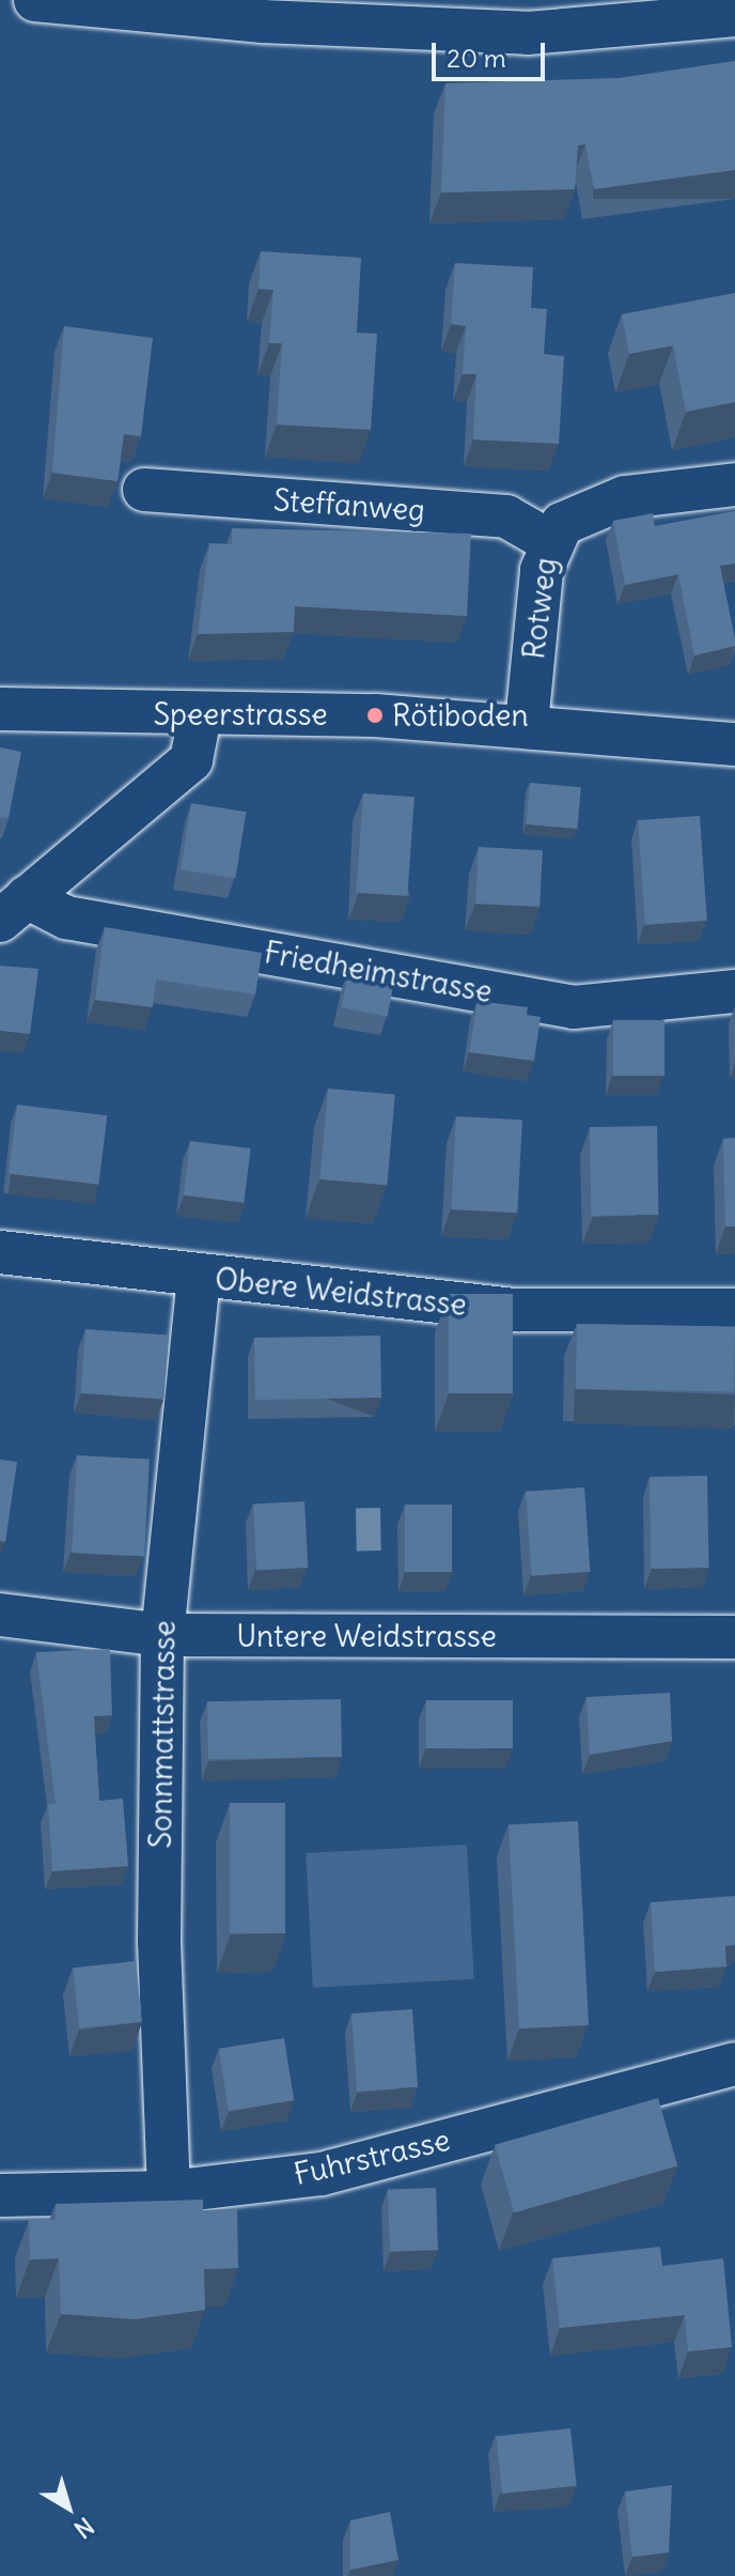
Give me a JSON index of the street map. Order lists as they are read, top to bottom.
{
  "streets": {
    "street": [
      "Steffanweg",
      "Rotweg",
      "Speerstrasse",
      "Friedheimstrasse",
      "Obere Weidstrasse",
      "Untere Weidstrasse",
      "Sonnmattstrasse",
      "Fuhrstrasse"
    ]
  },
  "crossings": [
    ["Steffanweg", "Rotweg"],
    ["Rotweg", "Speerstrasse"],
    ["Obere Weidstrasse", "Sonnmattstrasse"],
    ["Untere Weidstrasse", "Sonnmattstrasse"],
    ["Sonnmattstrasse", "Fuhrstrasse"]
  ],
  "places": ["Rötiboden"],
  "scale_bar": "20 m",
  "north": "bottom right"
}
